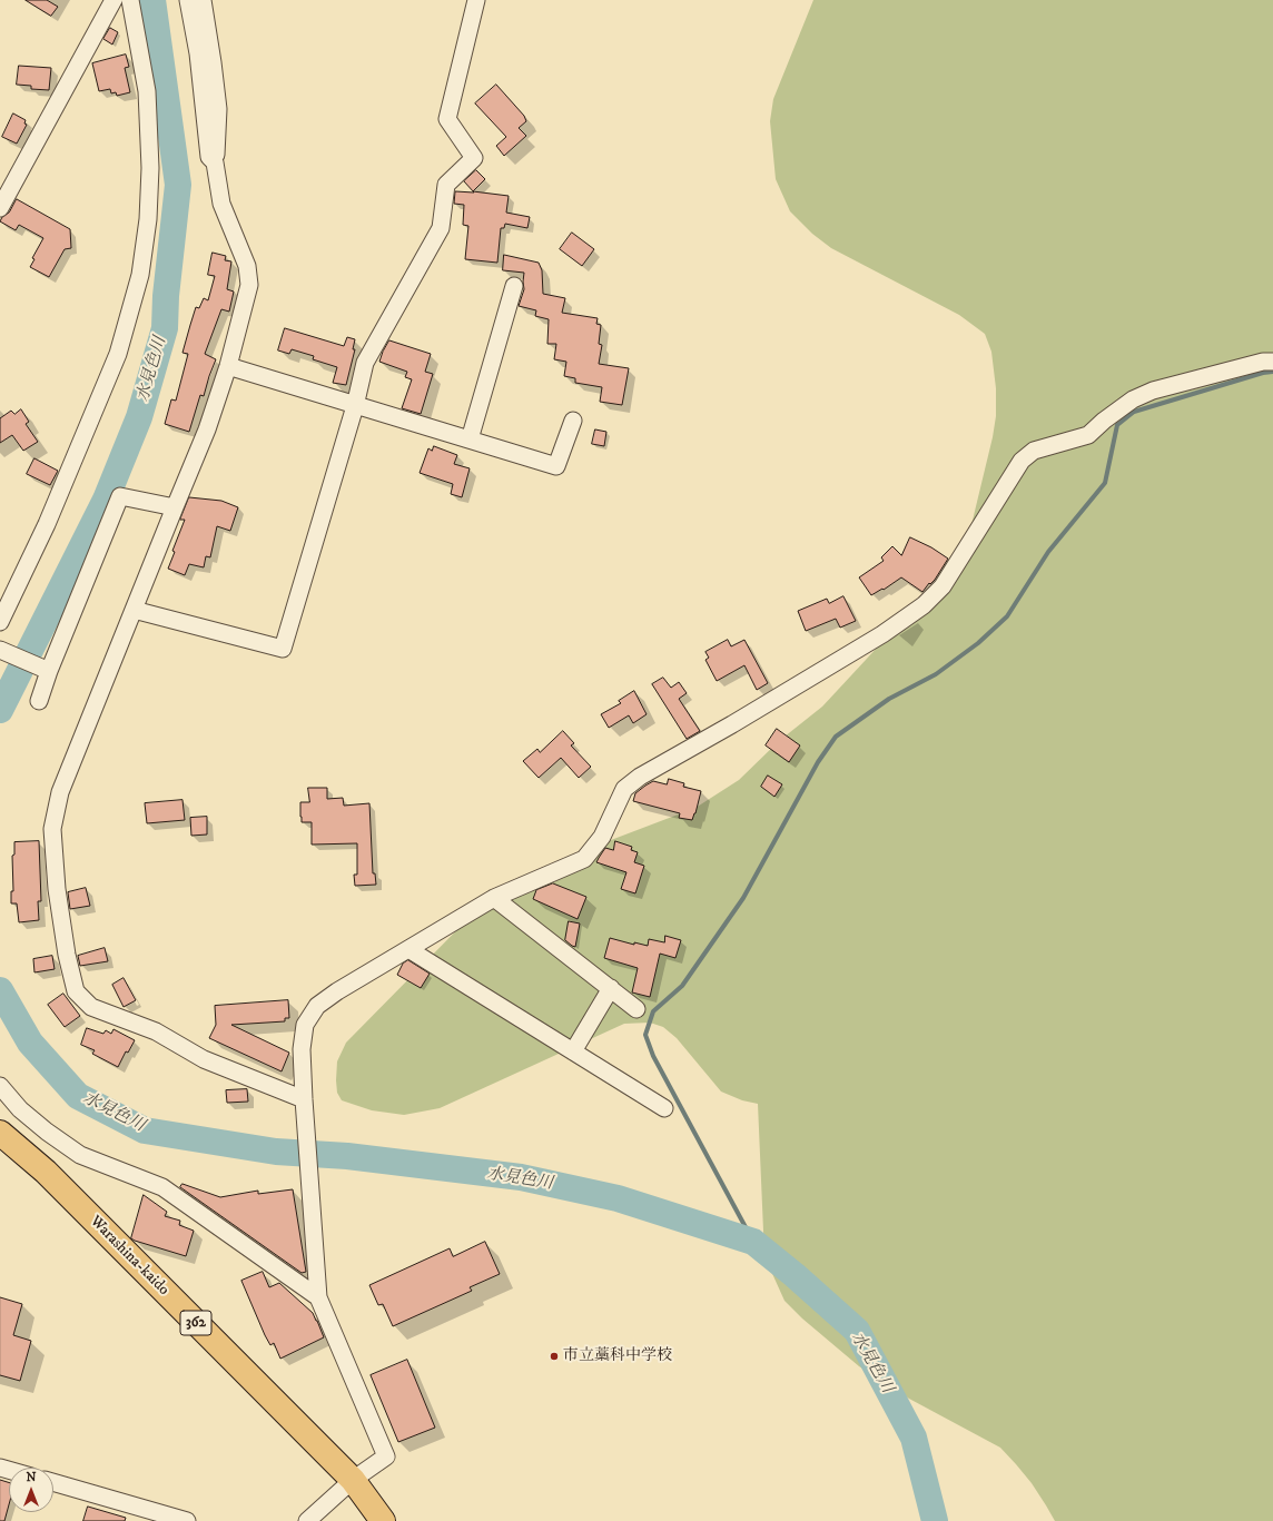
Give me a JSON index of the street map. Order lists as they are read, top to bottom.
{
  "streets": {
    "highway": ["Warashina-kaido", "362"]
  },
  "water": ["水見色川"],
  "places": ["市立藁科中学校"],
  "north": "top"
}
